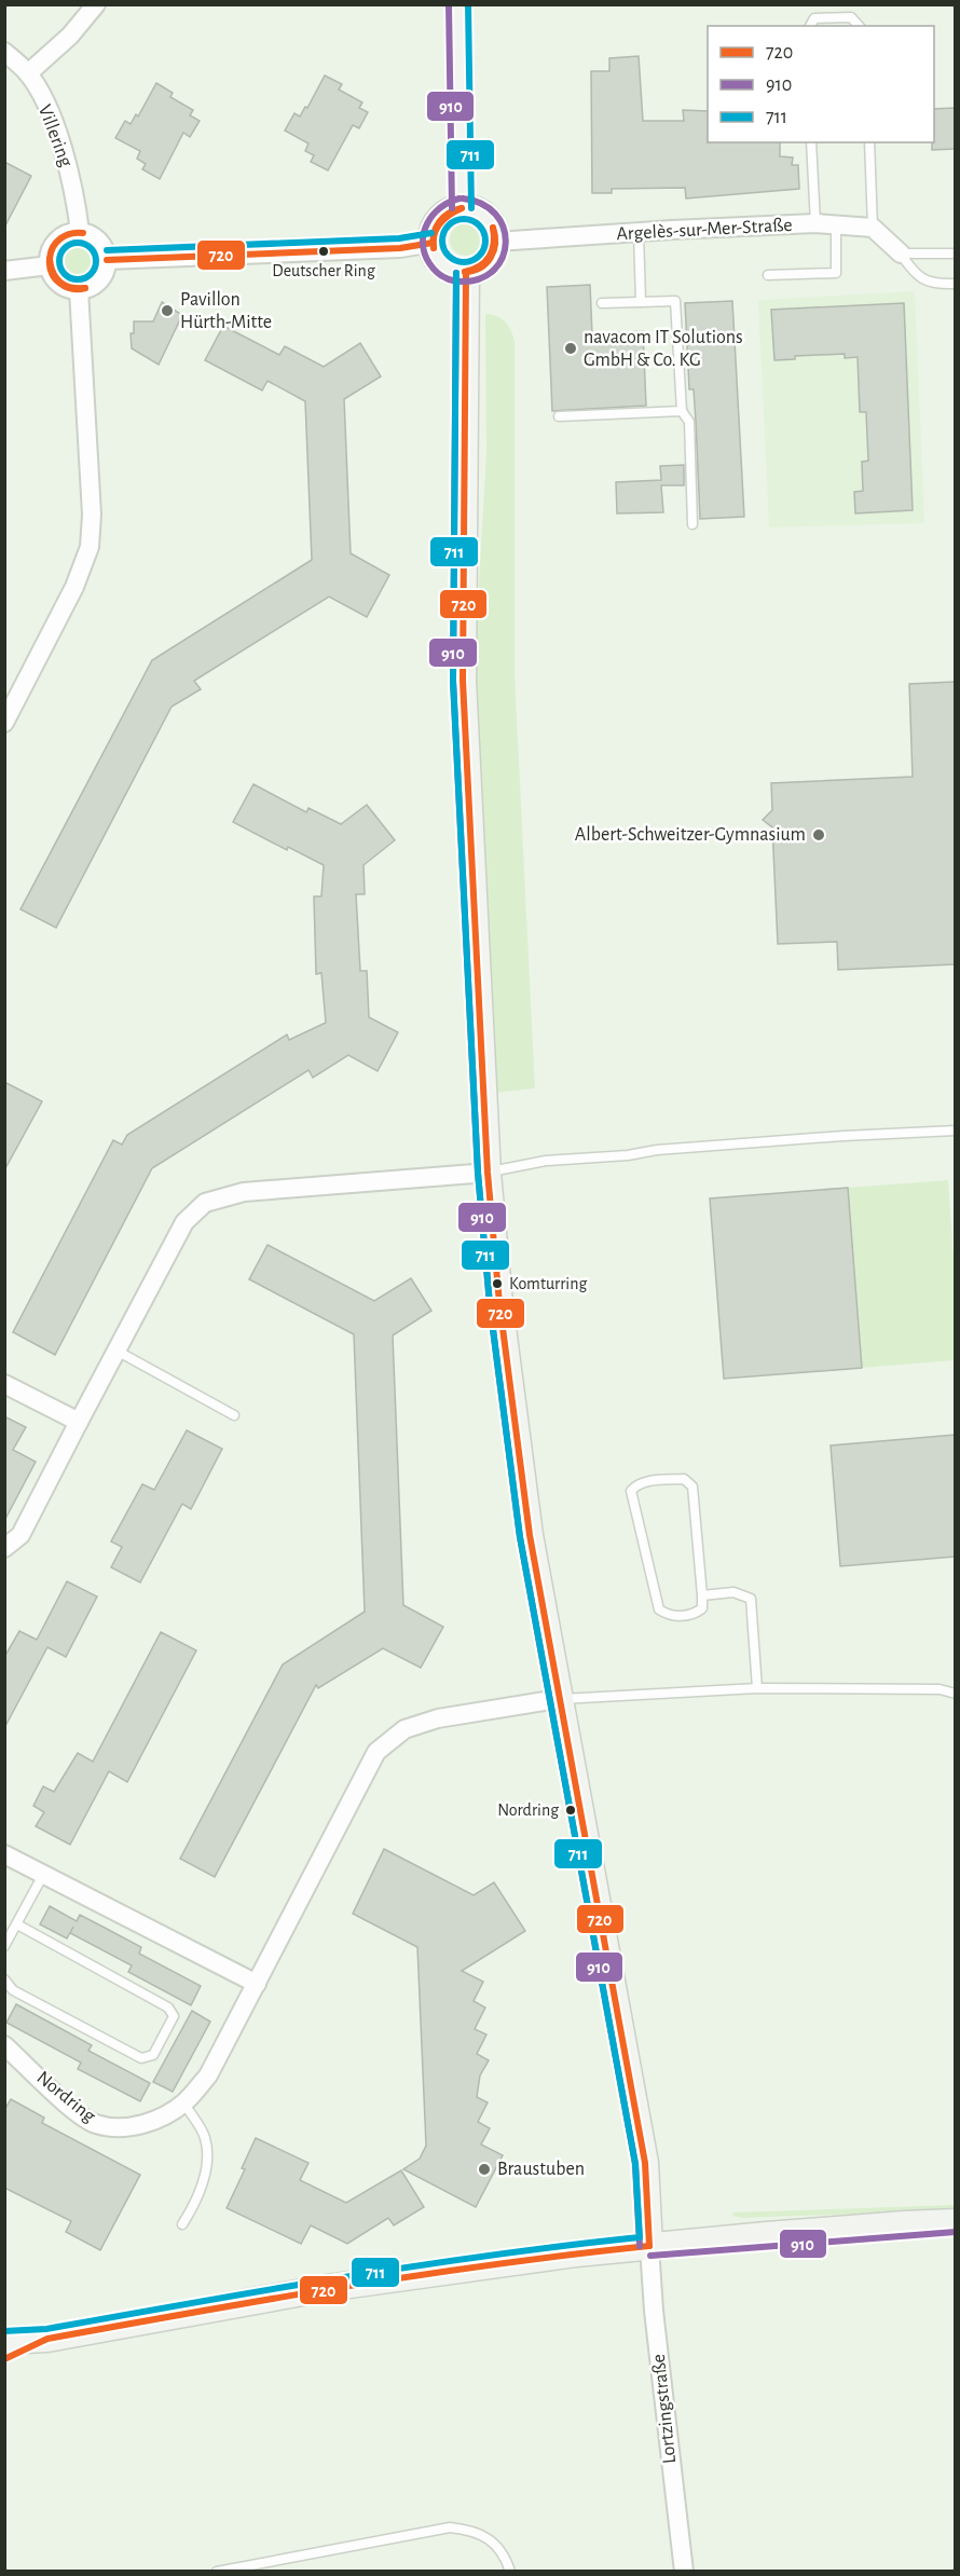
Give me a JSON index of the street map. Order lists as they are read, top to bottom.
{
  "streets": {
    "street": [
      "Villering",
      "Argelès-sur-Mer-Straße",
      "Nordring",
      "Lortzingstraße"
    ]
  },
  "places": [
    "Deutscher Ring",
    "Pavillon Hürth-Mitte",
    "navacom IT Solutions GmbH & Co. KG",
    "Albert-Schweitzer-Gymnasium",
    "Komturring",
    "Nordring",
    "Braustuben"
  ],
  "lines": ["transit line 910", "transit line 711", "transit line 720"],
  "legend": ["720", "910", "711"]
}
